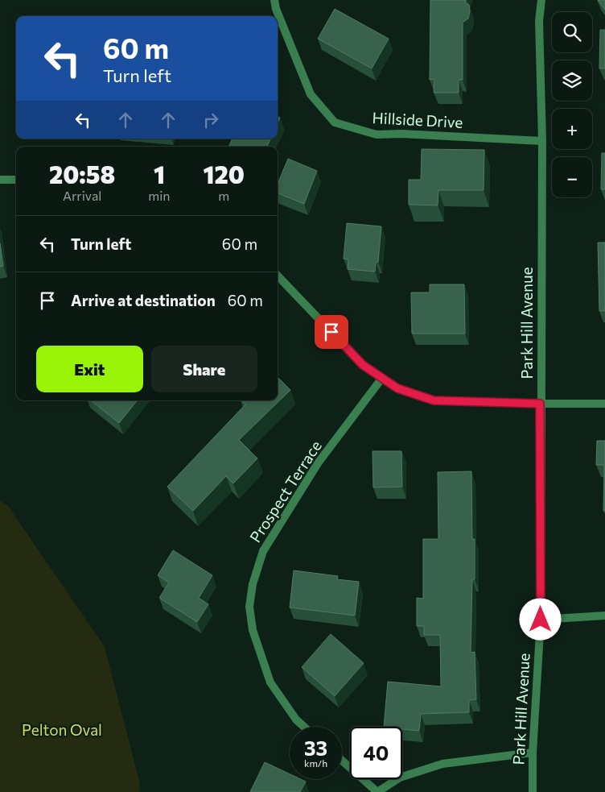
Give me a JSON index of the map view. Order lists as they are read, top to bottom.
{
  "streets": {
    "street": ["Hillside Drive", "Park Hill Avenue", "Prospect Terrace"]
  },
  "crossings": [
    ["Hillside Drive", "Park Hill Avenue"]
  ],
  "parks": ["Pelton Oval"],
  "page": {
    "map_buttons": ["+", "−"],
    "turn": ["60 m", "Turn left"],
    "eta": [
      "20:58",
      "Arrival",
      "1",
      "min",
      "120",
      "m"
    ],
    "list": [
      {
        "name": "Turn left",
        "value": "60 m"
      },
      {
        "name": "Arrive at destination",
        "value": "60 m"
      }
    ],
    "buttons": ["Exit", "Share"],
    "speed": "33 km/h",
    "limit": "40"
  }
}
